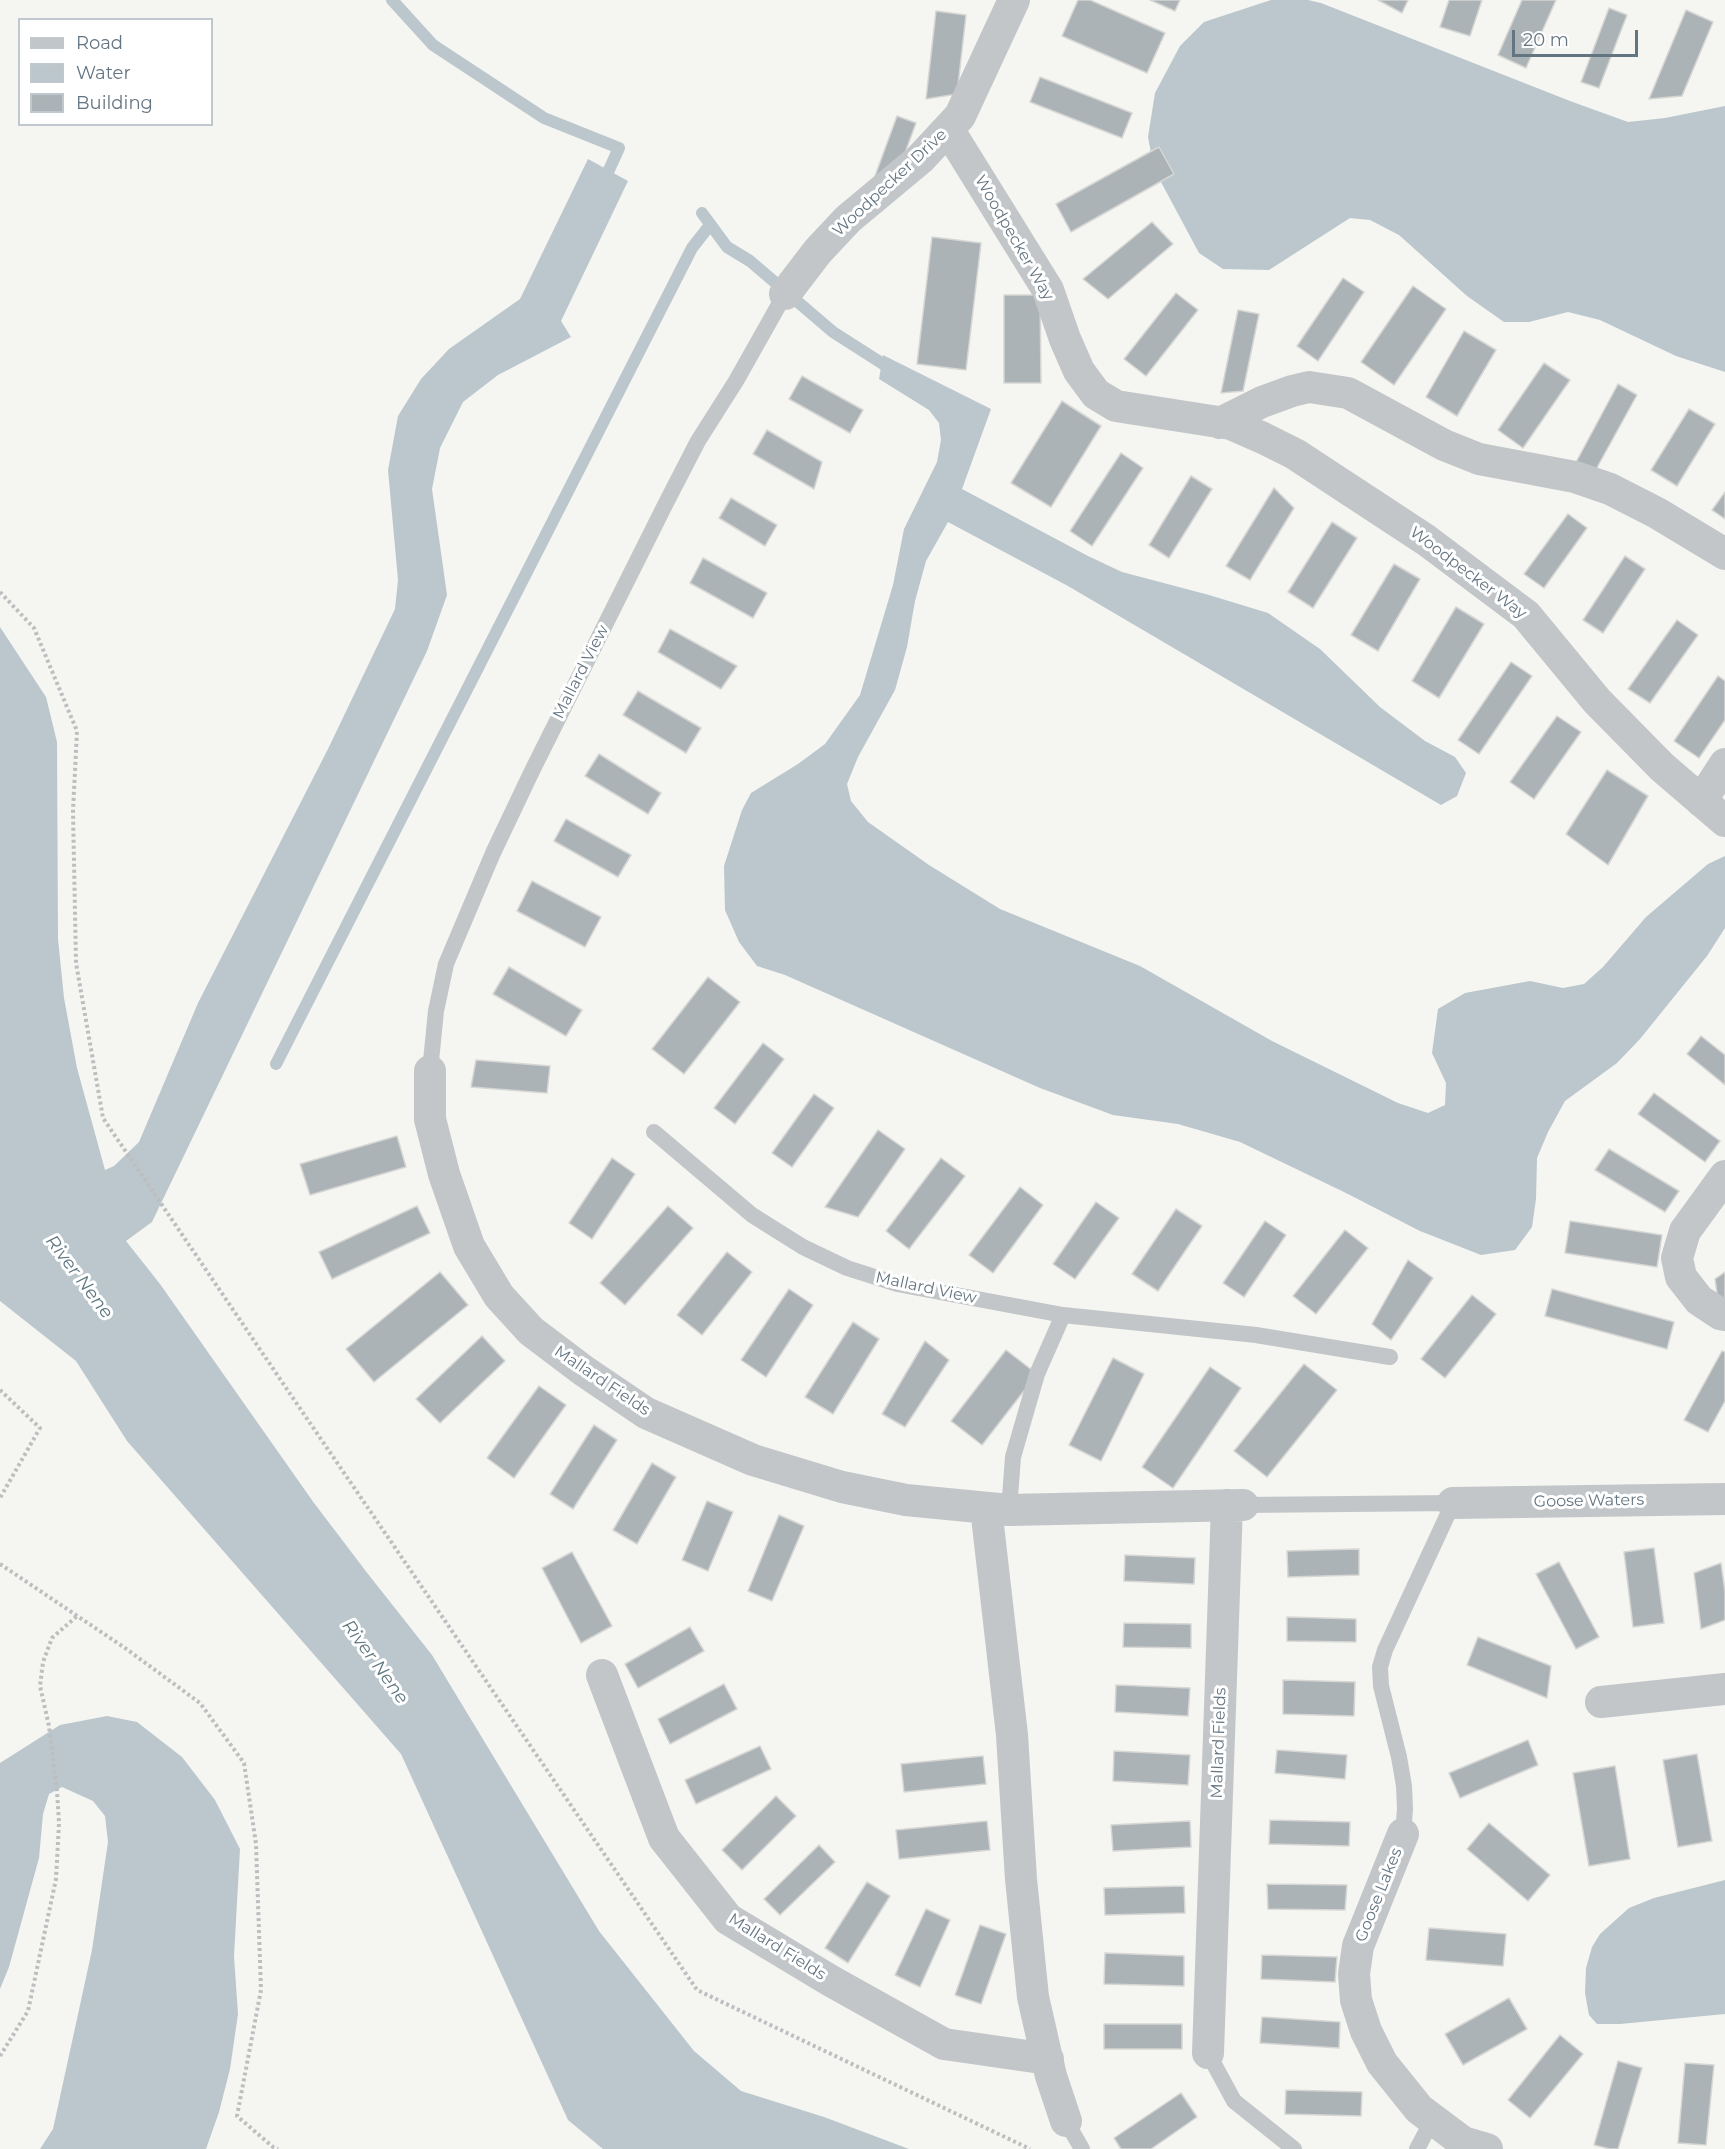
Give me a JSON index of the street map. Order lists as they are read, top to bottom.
{
  "streets": {
    "street": [
      "Woodpecker Drive",
      "Woodpecker Way",
      "Mallard Fields",
      "Goose Waters",
      "Goose Lakes"
    ],
    "lane": ["Mallard View"]
  },
  "crossings": [
    ["Woodpecker Drive", "Woodpecker Way"],
    ["Woodpecker Drive", "Mallard View"],
    ["Mallard View", "Mallard Fields"]
  ],
  "water": ["River Nene"],
  "legend": ["Road", "Water", "Building"],
  "scale_bar": "20 m"
}
